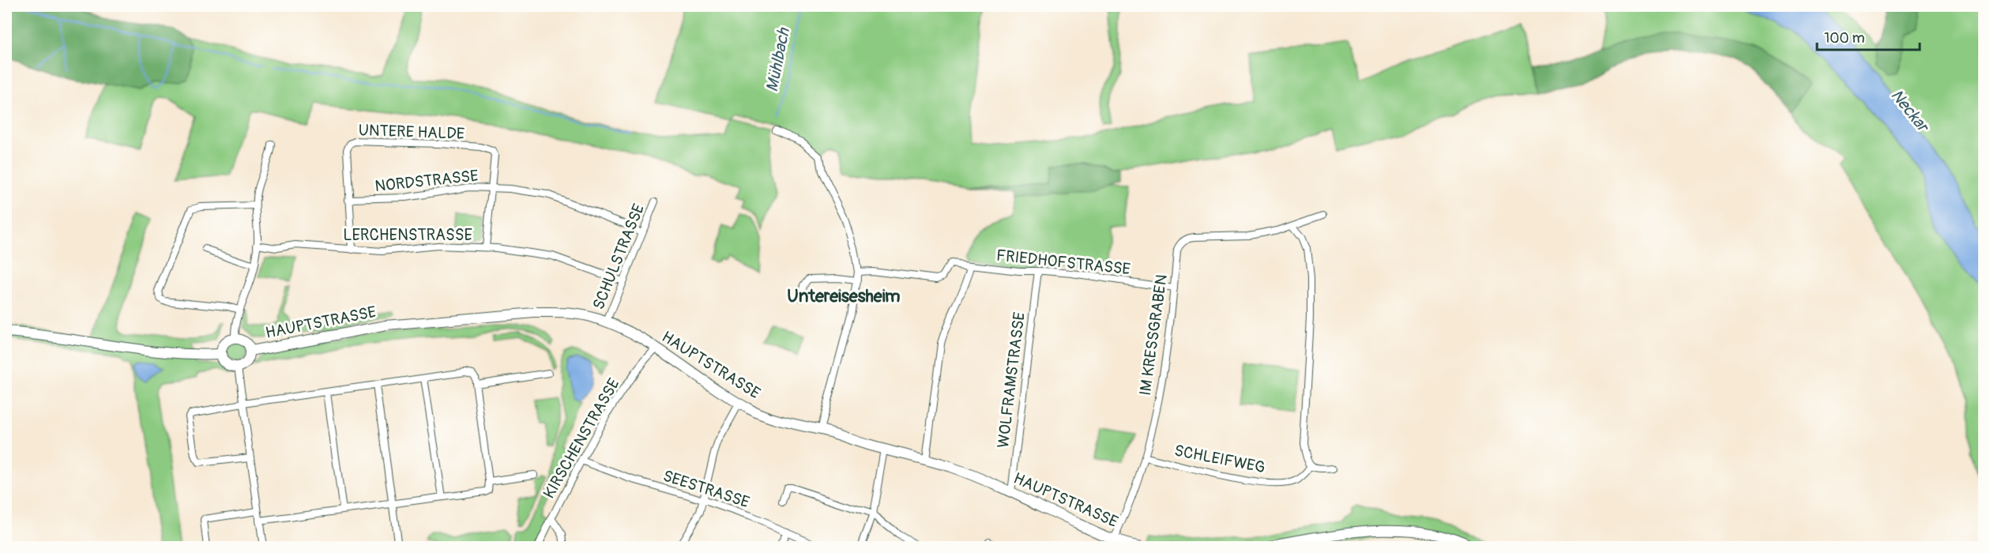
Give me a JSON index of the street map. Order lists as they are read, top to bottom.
{
  "streets": {
    "main road": ["HAUPTSTRASSE"],
    "street": [
      "UNTERE HALDE",
      "NORDSTRASSE",
      "LERCHENSTRASSE",
      "SCHULSTRASSE",
      "FRIEDHOFSTRASSE",
      "IM KRESSGRABEN",
      "WOLFRAMSTRASSE",
      "KIRSCHENSTRASSE",
      "SCHLEIFWEG",
      "SEESTRASSE"
    ]
  },
  "crossings": [
    ["UNTERE HALDE", "NORDSTRASSE"],
    ["UNTERE HALDE", "LERCHENSTRASSE"],
    ["NORDSTRASSE", "SCHULSTRASSE"],
    ["LERCHENSTRASSE", "SCHULSTRASSE"],
    ["SCHULSTRASSE", "HAUPTSTRASSE"],
    ["FRIEDHOFSTRASSE", "IM KRESSGRABEN"],
    ["FRIEDHOFSTRASSE", "WOLFRAMSTRASSE"],
    ["HAUPTSTRASSE", "IM KRESSGRABEN"],
    ["HAUPTSTRASSE", "WOLFRAMSTRASSE"],
    ["HAUPTSTRASSE", "KIRSCHENSTRASSE"],
    ["IM KRESSGRABEN", "SCHLEIFWEG"],
    ["KIRSCHENSTRASSE", "SEESTRASSE"]
  ],
  "districts": ["Untereisesheim"],
  "water": ["Mühlbach", "Neckar"],
  "scale_bar": "100 m"
}
